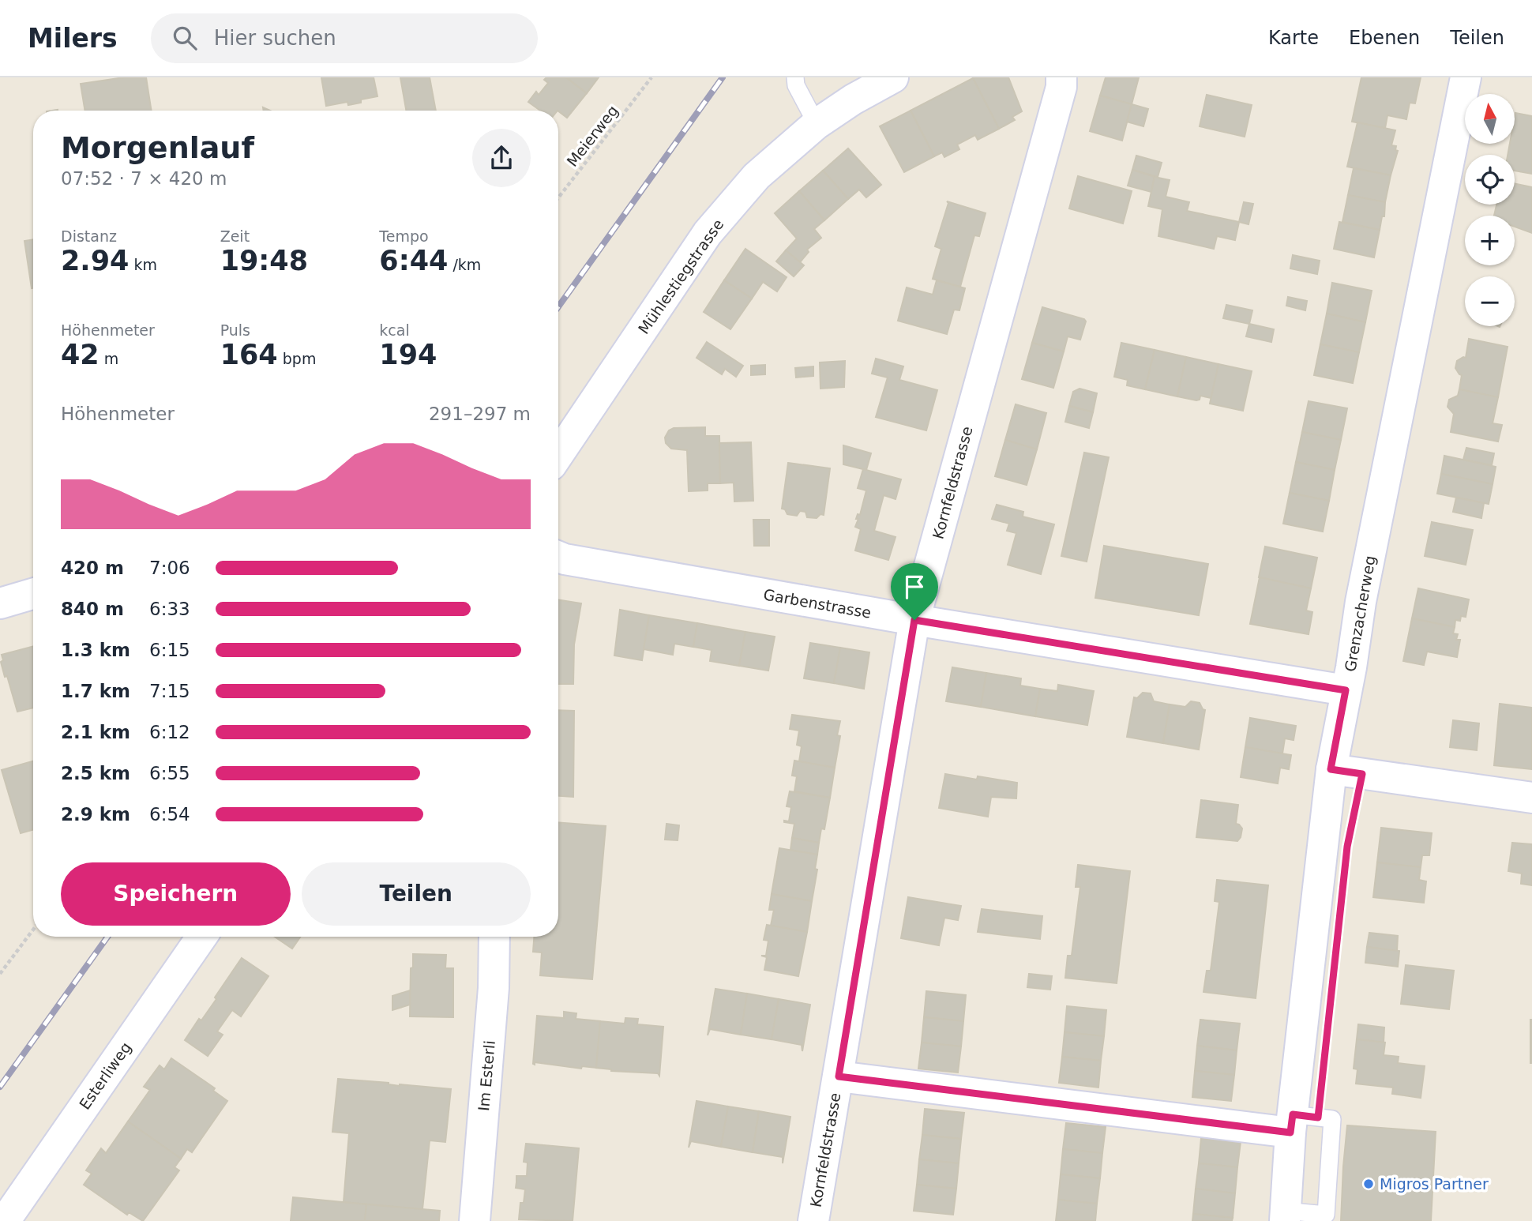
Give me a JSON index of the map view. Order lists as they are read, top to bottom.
{
  "streets": {
    "street": [
      "Mühlestiegstrasse",
      "Kornfeldstrasse",
      "Garbenstrasse",
      "Grenzacherweg",
      "Esterliweg",
      "Im Esterli"
    ],
    "path": ["Meierweg"]
  },
  "crossings": [
    ["Kornfeldstrasse", "Garbenstrasse"],
    ["Garbenstrasse", "Grenzacherweg"]
  ],
  "places": ["Migros Partner"],
  "north": "top",
  "page": {
    "header": "Milers",
    "search": "Hier suchen",
    "nav": ["Karte", "Ebenen", "Teilen"],
    "map_buttons": ["+", "−"],
    "heading": ["Morgenlauf", "07:52 · 7 × 420 m"],
    "stats": [
      ["Distanz", "2.94 km"],
      ["Zeit", "19:48"],
      ["Tempo", "6:44 /km"],
      ["Höhenmeter", "42 m"],
      ["Puls", "164 bpm"],
      ["kcal", "194"]
    ],
    "chart": ["Höhenmeter", "291–297 m"],
    "list": [
      {
        "name": "420 m",
        "note": "7:06"
      },
      {
        "name": "840 m",
        "note": "6:33"
      },
      {
        "name": "1.3 km",
        "note": "6:15"
      },
      {
        "name": "1.7 km",
        "note": "7:15"
      },
      {
        "name": "2.1 km",
        "note": "6:12"
      },
      {
        "name": "2.5 km",
        "note": "6:55"
      },
      {
        "name": "2.9 km",
        "note": "6:54"
      }
    ],
    "buttons": ["Speichern", "Teilen"]
  }
}
